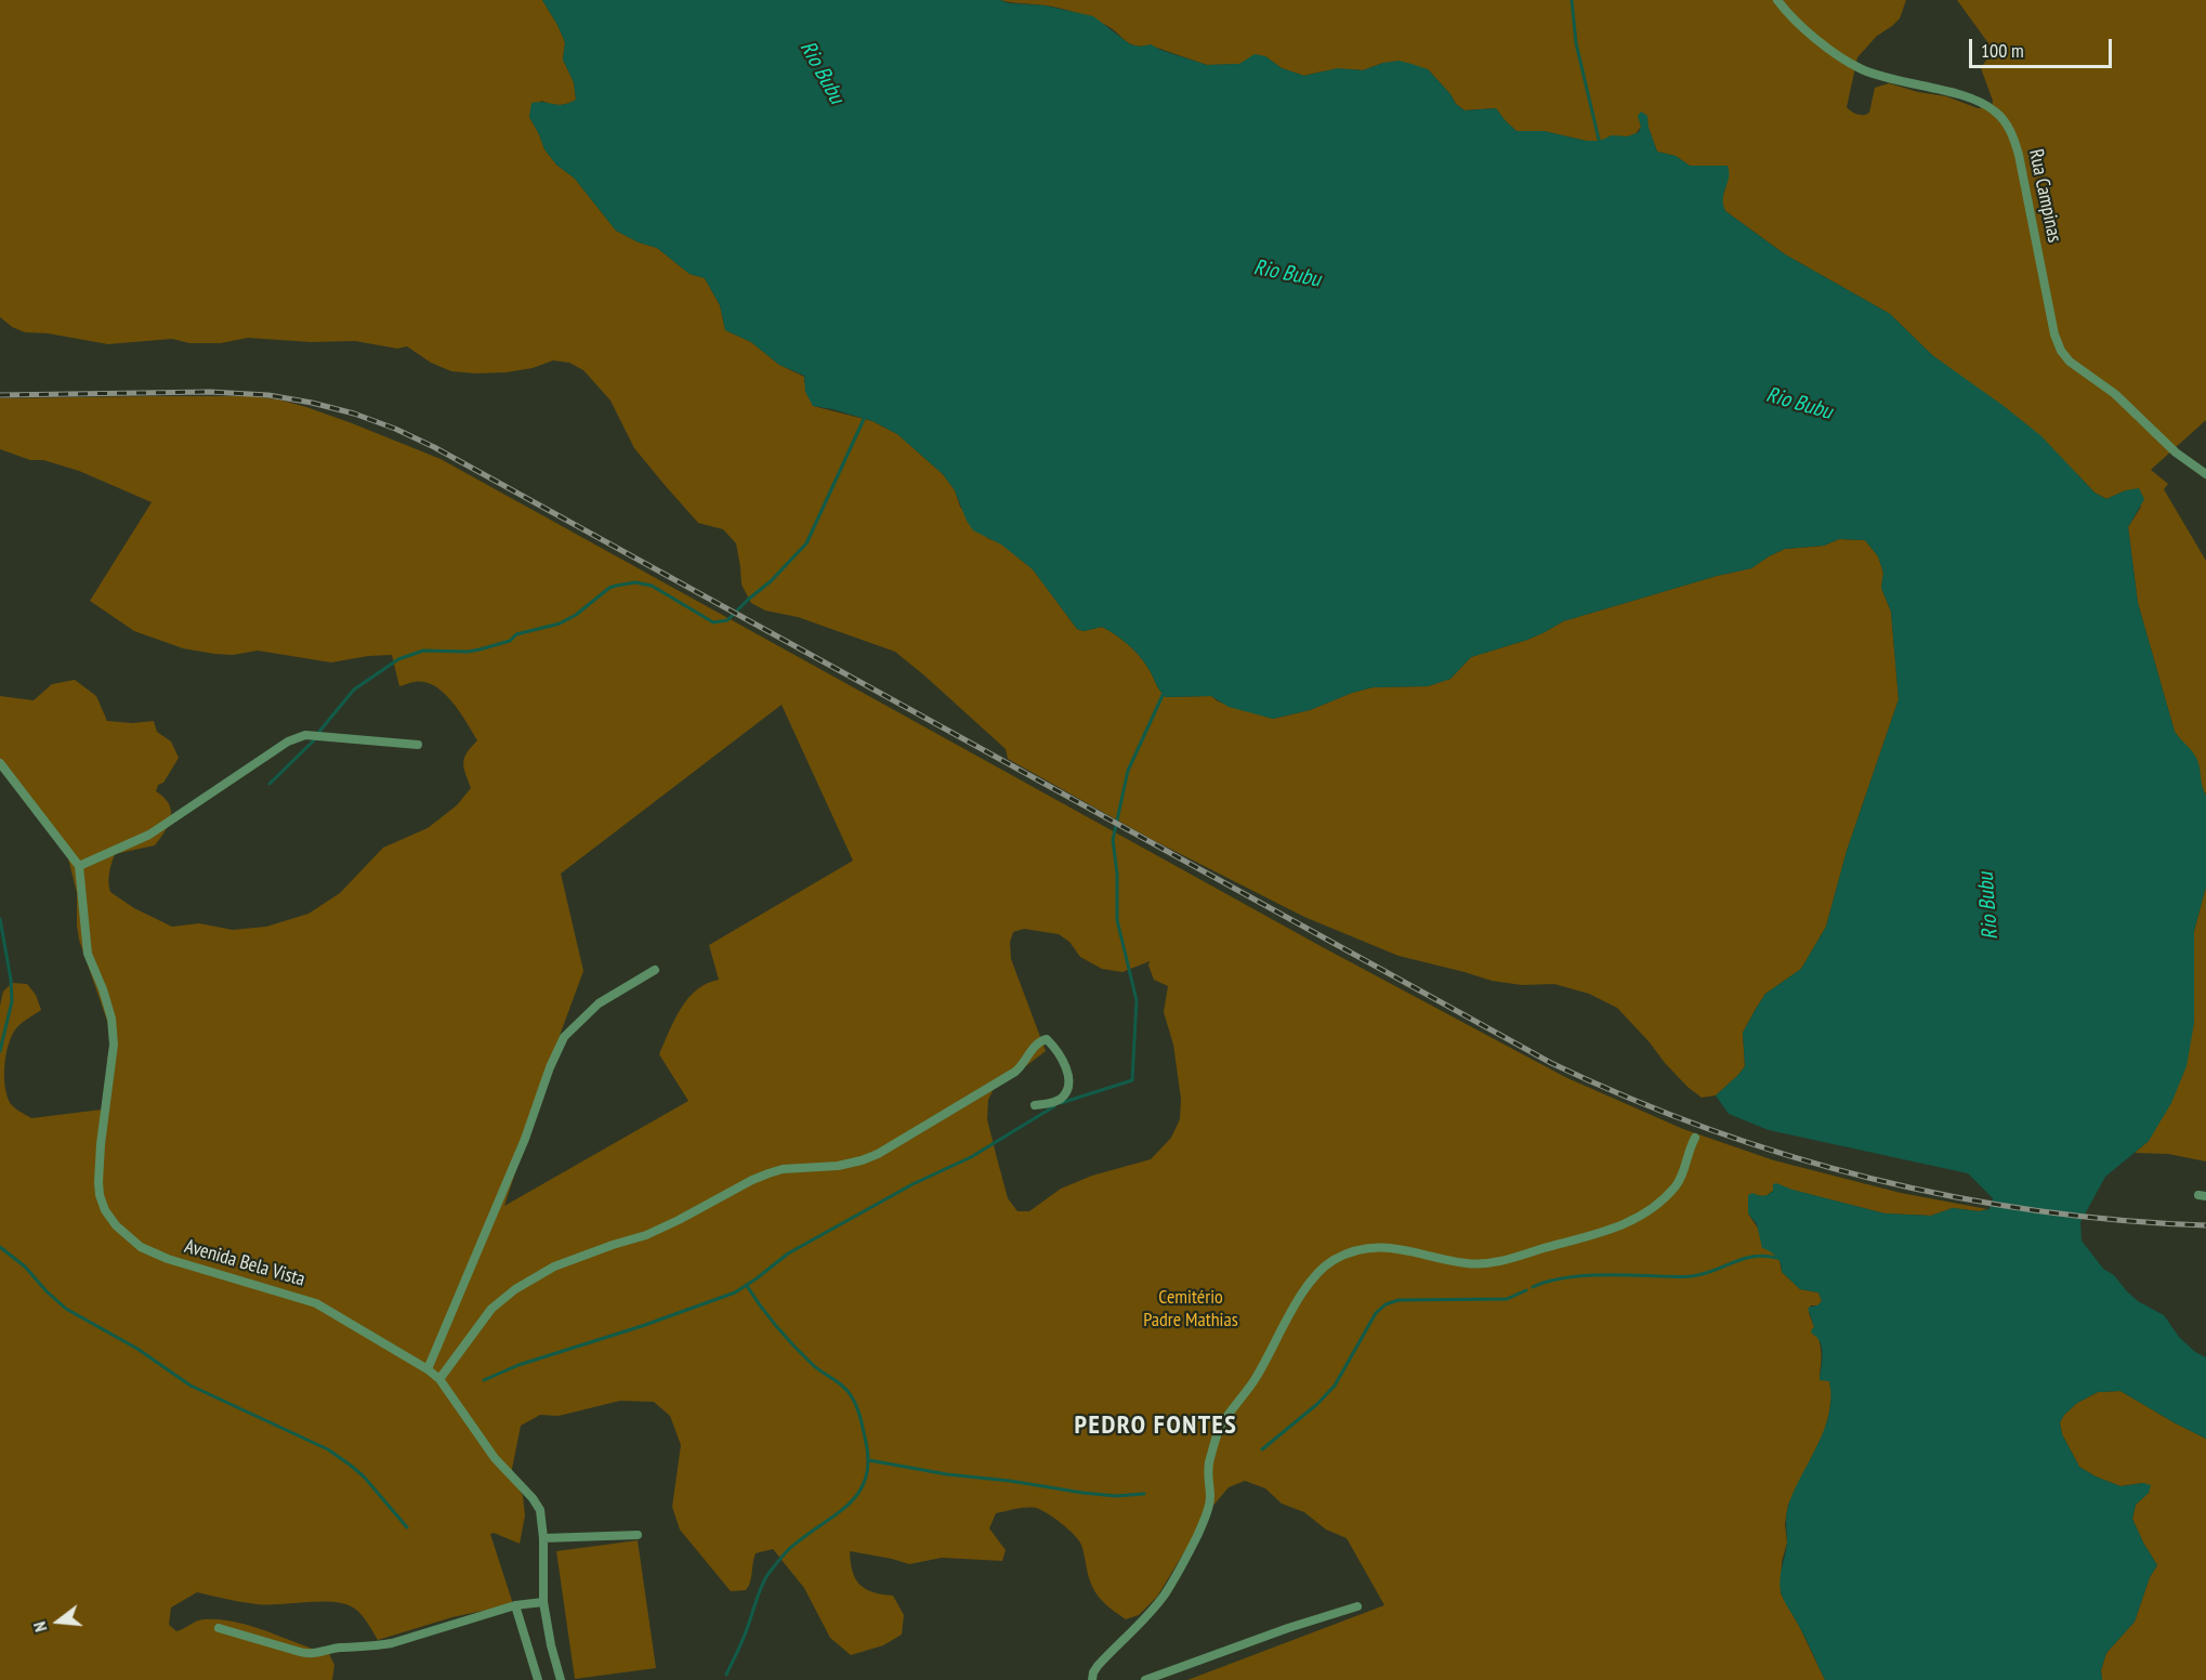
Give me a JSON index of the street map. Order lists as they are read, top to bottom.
{
  "streets": {
    "street": ["Rua Campinas", "Avenida Bela Vista"]
  },
  "districts": ["PEDRO FONTES"],
  "water": ["Rio Bubu"],
  "parks": ["Cemitério Padre Mathias"],
  "scale_bar": "100 m",
  "north": "left"
}
